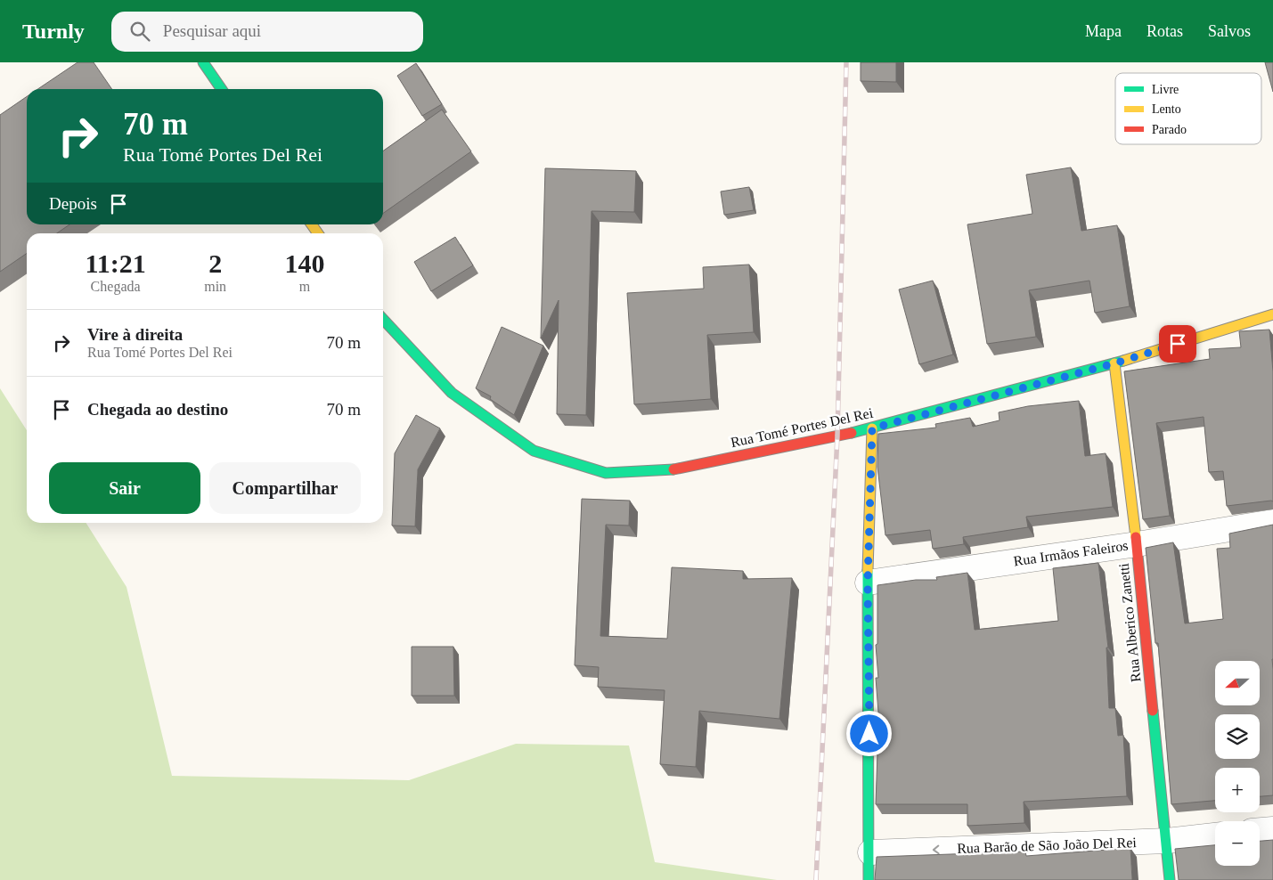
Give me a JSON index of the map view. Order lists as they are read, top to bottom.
{
  "streets": {
    "main road": ["Rua Tomé Portes Del Rei", "Rua Alberico Zanetti"],
    "street": ["Rua Irmãos Faleiros", "Rua Barão de São João Del Rei"]
  },
  "crossings": [
    ["Rua Tomé Portes Del Rei", "Rua Alberico Zanetti"],
    ["Rua Irmãos Faleiros", "Rua Alberico Zanetti"],
    ["Rua Alberico Zanetti", "Rua Barão de São João Del Rei"]
  ],
  "one_way": ["Rua Barão de São João Del Rei"],
  "legend": ["Livre", "Lento", "Parado"],
  "north": "left",
  "page": {
    "header": "Turnly",
    "search": "Pesquisar aqui",
    "nav": ["Mapa", "Rotas", "Salvos"],
    "turn": ["70 m", "Rua Tomé Portes Del Rei"],
    "then": "Depois",
    "eta": [
      "11:21",
      "Chegada",
      "2",
      "min",
      "140",
      "m"
    ],
    "list": [
      {
        "name": "Vire à direita",
        "note": "Rua Tomé Portes Del Rei",
        "value": "70 m"
      },
      {
        "name": "Chegada ao destino",
        "value": "70 m"
      }
    ],
    "buttons": ["Sair", "Compartilhar"],
    "map_buttons": ["+", "−"]
  }
}
